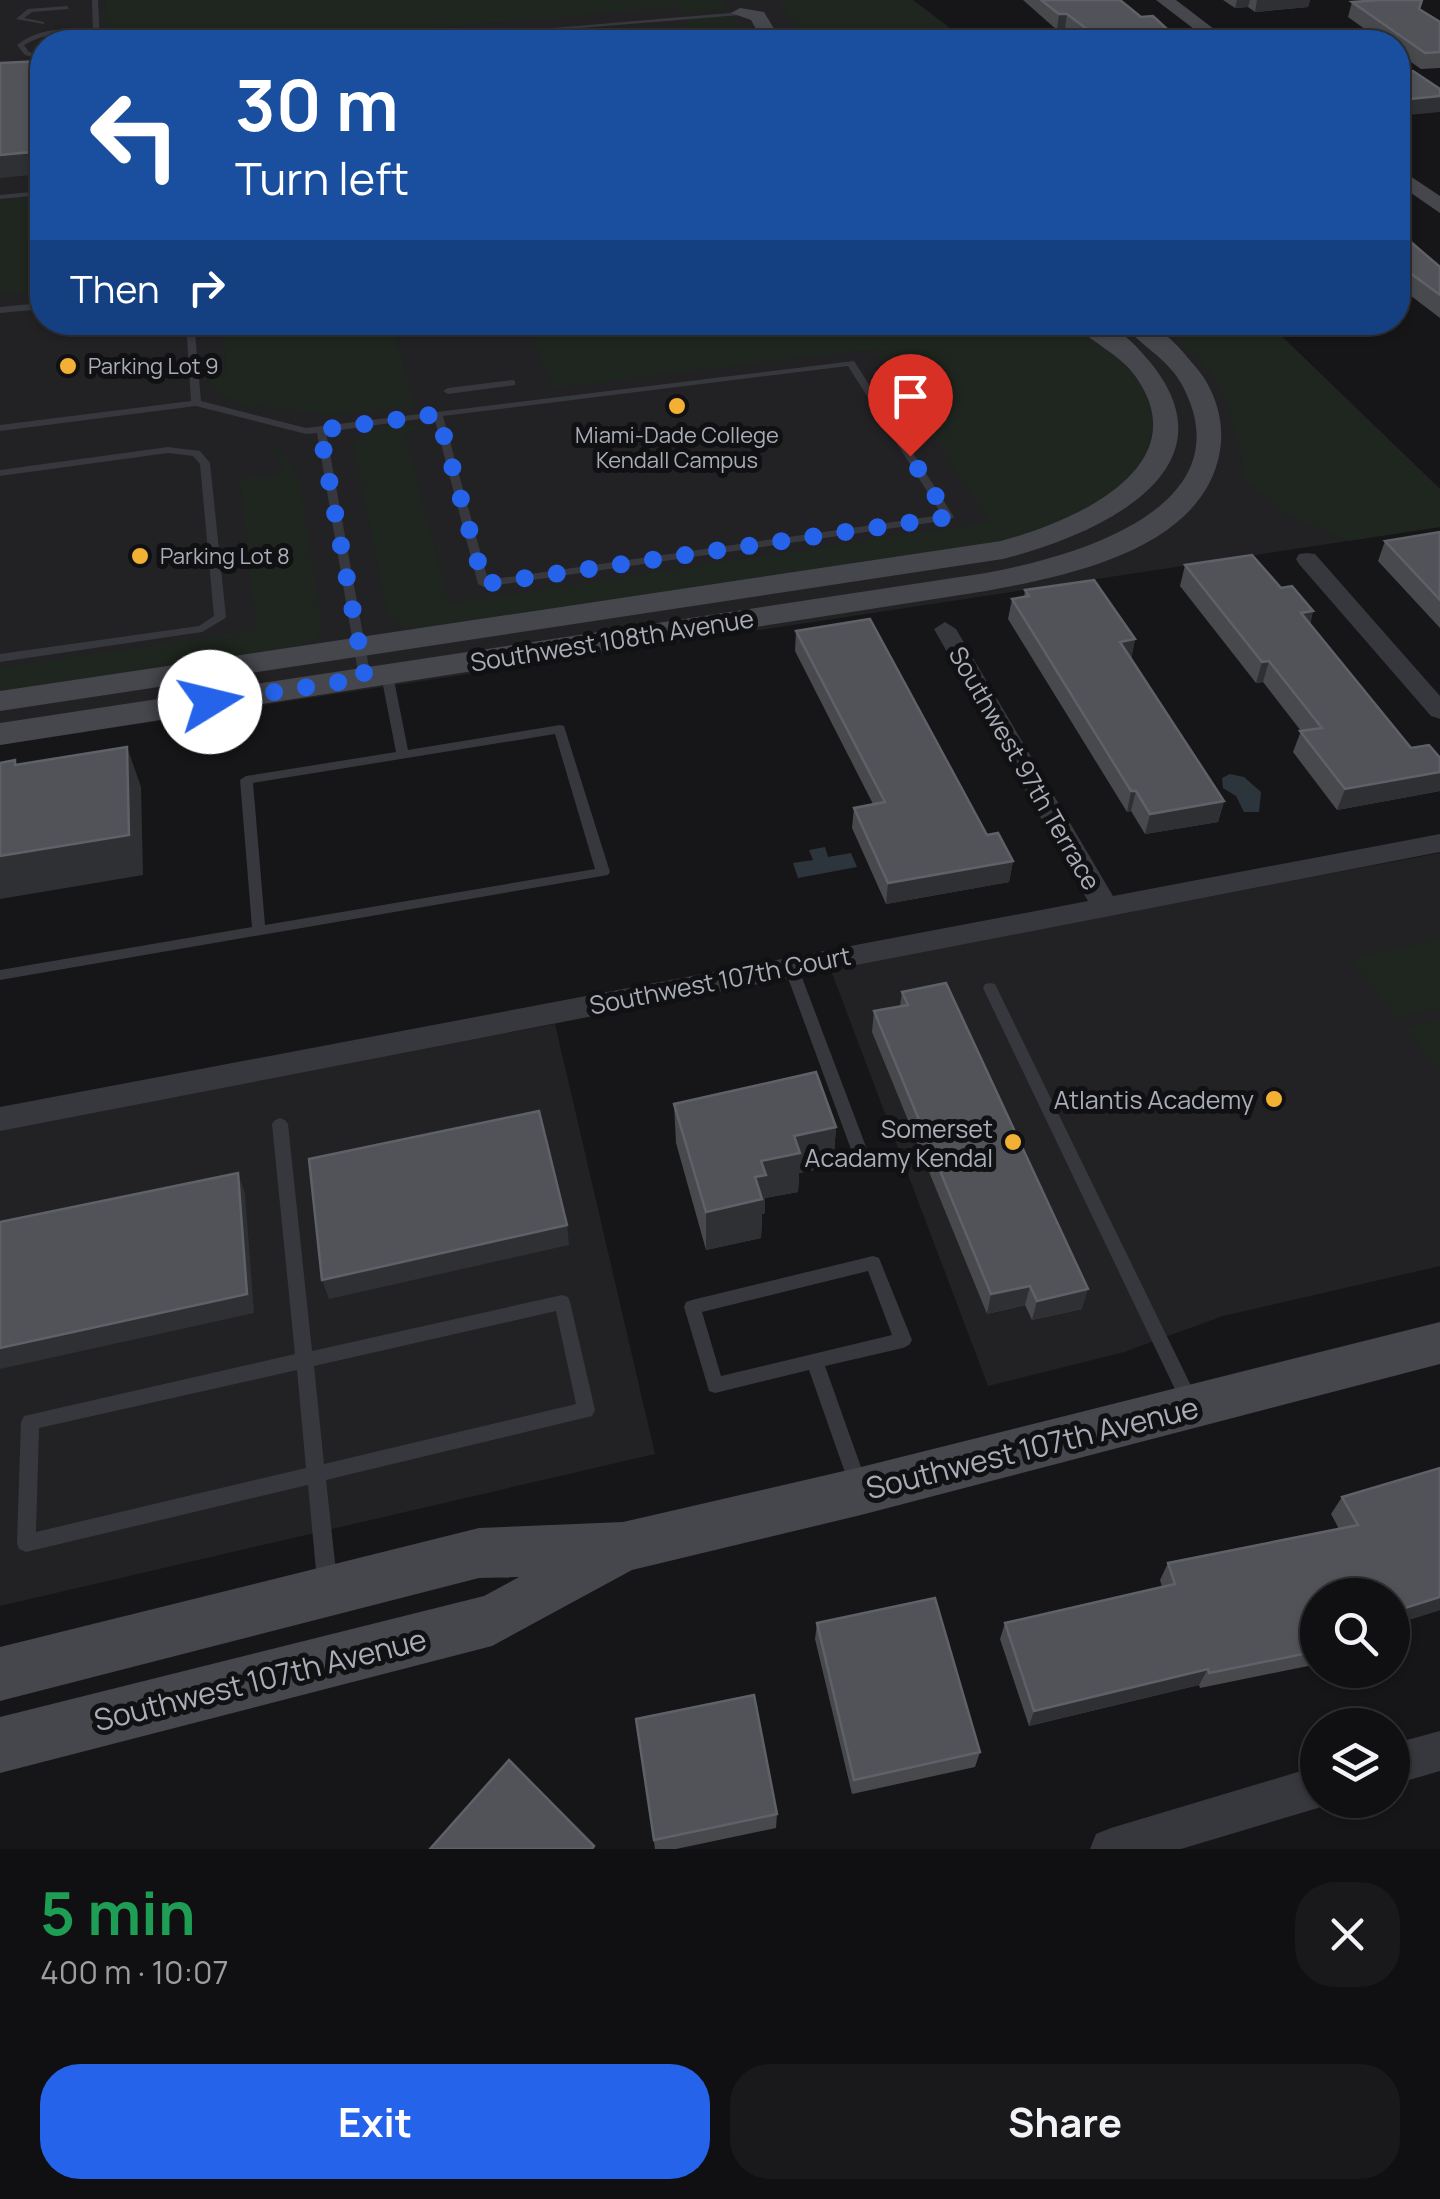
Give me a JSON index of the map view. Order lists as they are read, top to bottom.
{
  "streets": {
    "street": [
      "Southwest 108th Avenue",
      "Southwest 97th Terrace",
      "Southwest 107th Court",
      "Southwest 107th Avenue"
    ]
  },
  "crossings": [
    ["Southwest 97th Terrace", "Southwest 107th Court"]
  ],
  "places": [
    "Parking Lot 9",
    "Miami-Dade College Kendall Campus",
    "Parking Lot 8",
    "Atlantis Academy",
    "Somerset Acadamy Kendal"
  ],
  "page": {
    "turn": ["30 m", "Turn left"],
    "then": "Then",
    "heading": ["5 min", "400 m · 10:07"],
    "buttons": ["Exit", "Share"]
  }
}
